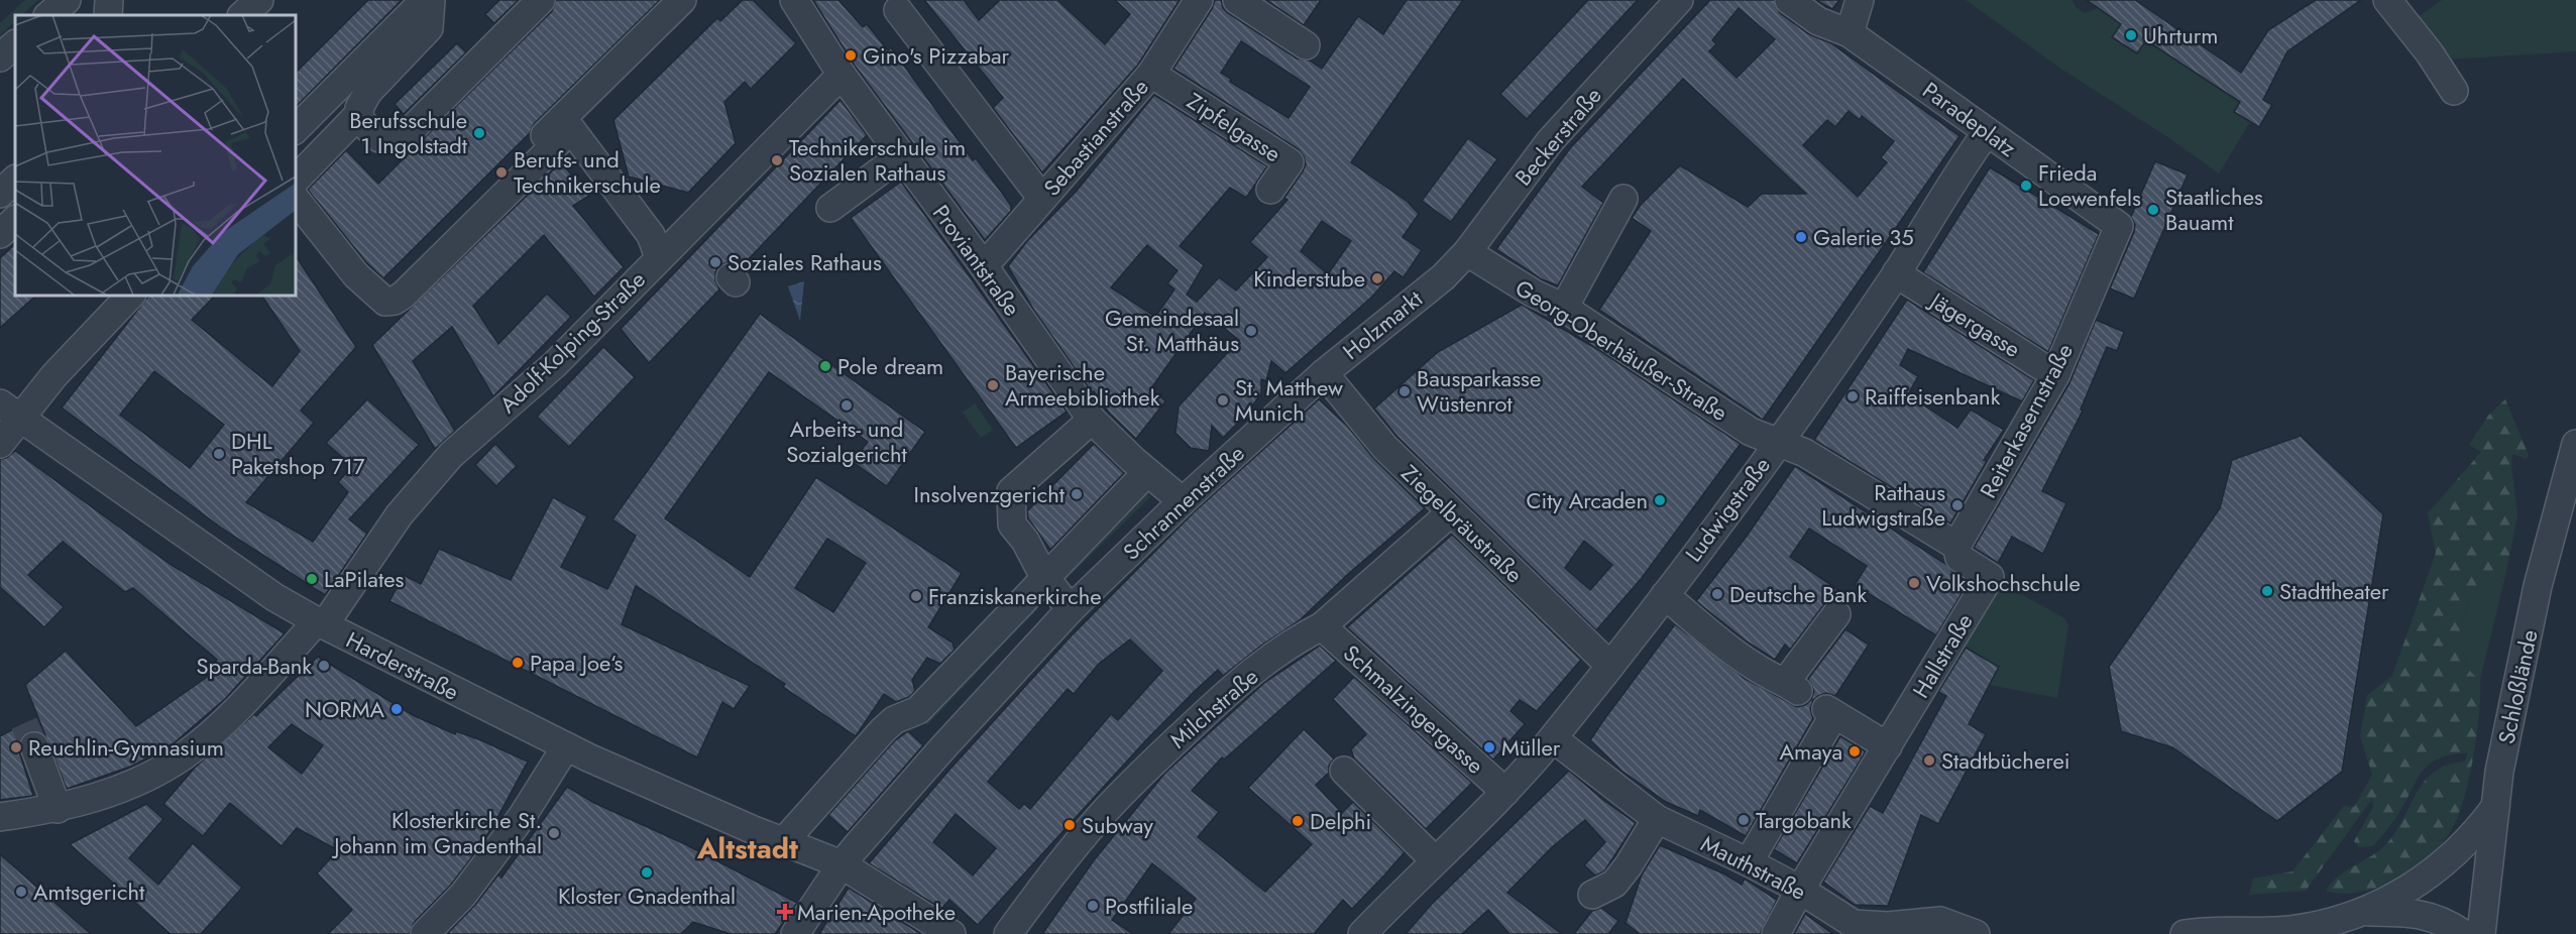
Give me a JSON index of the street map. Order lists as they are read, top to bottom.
{
  "streets": {
    "street": [
      "Paradeplatz",
      "Zipfelgasse",
      "Beckerstraße",
      "Sebastianstraße",
      "Proviantstraße",
      "Holzmarkt",
      "Jägergasse",
      "Adolf-Kolping-Straße",
      "Georg-Oberhäußer-Straße",
      "Reiterkasernstraße",
      "Schrannenstraße",
      "Ludwigstraße",
      "Ziegelbräustraße",
      "Hallstraße",
      "Harderstraße",
      "Schloßlände",
      "Milchstraße",
      "Schmalzingergasse",
      "Mauthstraße"
    ]
  },
  "crossings": [
    ["Paradeplatz", "Reiterkasernstraße"],
    ["Paradeplatz", "Ludwigstraße"],
    ["Zipfelgasse", "Sebastianstraße"],
    ["Beckerstraße", "Holzmarkt"],
    ["Beckerstraße", "Georg-Oberhäußer-Straße"],
    ["Sebastianstraße", "Proviantstraße"],
    ["Proviantstraße", "Adolf-Kolping-Straße"],
    ["Proviantstraße", "Schrannenstraße"],
    ["Holzmarkt", "Schrannenstraße"],
    ["Holzmarkt", "Ziegelbräustraße"],
    ["Jägergasse", "Reiterkasernstraße"],
    ["Jägergasse", "Ludwigstraße"],
    ["Adolf-Kolping-Straße", "Harderstraße"],
    ["Georg-Oberhäußer-Straße", "Ludwigstraße"],
    ["Georg-Oberhäußer-Straße", "Hallstraße"],
    ["Reiterkasernstraße", "Hallstraße"],
    ["Schrannenstraße", "Ziegelbräustraße"],
    ["Schrannenstraße", "Harderstraße"],
    ["Ludwigstraße", "Ziegelbräustraße"],
    ["Ludwigstraße", "Hallstraße"],
    ["Ludwigstraße", "Schmalzingergasse"],
    ["Ludwigstraße", "Mauthstraße"],
    ["Ziegelbräustraße", "Milchstraße"],
    ["Hallstraße", "Mauthstraße"],
    ["Milchstraße", "Schmalzingergasse"]
  ],
  "districts": ["Altstadt"],
  "places": {
    "other": [
      "Uhrturm",
      "Gino's Pizzabar",
      "Berufsschule 1 Ingolstadt",
      "Technikerschule im Sozialen Rathaus",
      "Berufs- und Technikerschule",
      "Frieda Loewenfels",
      "Staatliches Bauamt",
      "Galerie 35",
      "Soziales Rathaus",
      "Kinderstube",
      "Gemeindesaal St. Matthäus",
      "Pole dream",
      "Bayerische Armeebibliothek",
      "Bausparkasse Wüstenrot",
      "Raiffeisenbank",
      "St. Matthew Munich",
      "Arbeits- und Sozialgericht",
      "DHL Paketshop 717",
      "Insolvenzgericht",
      "City Arcaden",
      "Rathaus Ludwigstraße",
      "LaPilates",
      "Volkshochschule",
      "Stadttheater",
      "Deutsche Bank",
      "Franziskanerkirche",
      "Papa Joe‘s",
      "Sparda-Bank",
      "NORMA",
      "Reuchlin-Gymnasium",
      "Müller",
      "Amaya",
      "Stadtbücherei",
      "Targobank",
      "Delphi",
      "Subway",
      "Klosterkirche St. Johann im Gnadenthal",
      "Kloster Gnadenthal",
      "Amtsgericht",
      "Postfiliale"
    ],
    "health": ["Marien-Apotheke"]
  }
}
